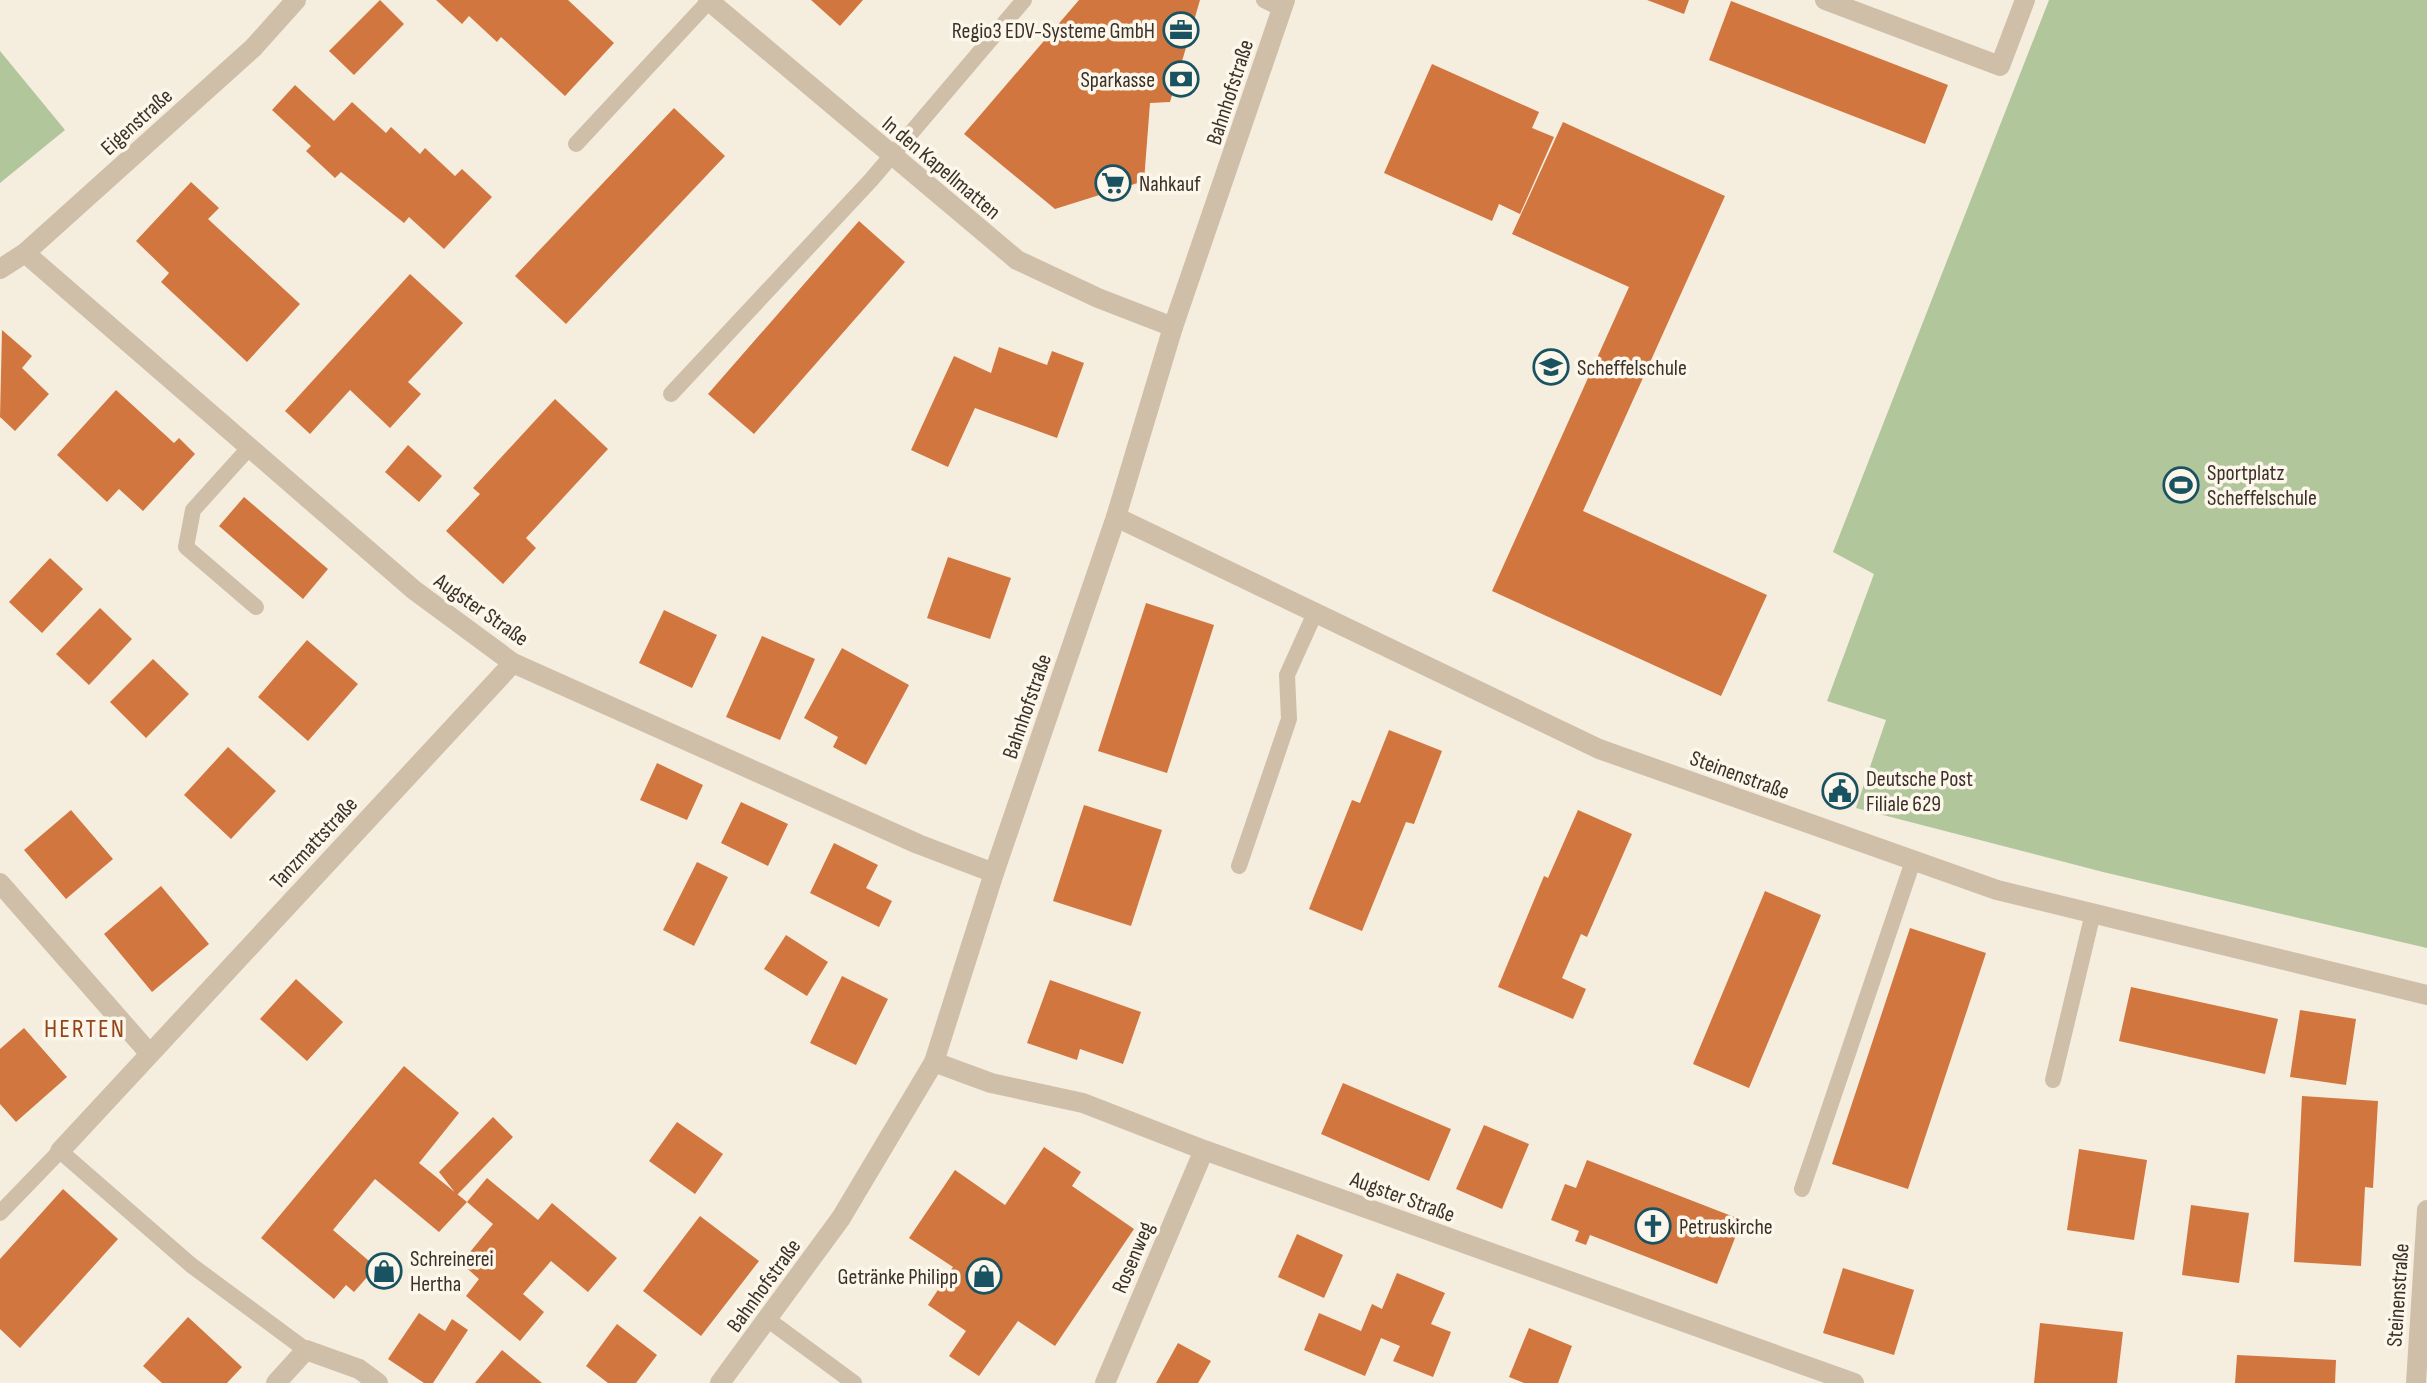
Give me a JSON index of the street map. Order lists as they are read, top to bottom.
{
  "streets": {
    "street": [
      "Bahnhofstraße",
      "Eigenstraße",
      "In den Kapellmatten",
      "Augster Straße",
      "Steinenstraße",
      "Tanzmattstraße",
      "Rosenweg"
    ]
  },
  "crossings": [
    ["Bahnhofstraße", "In den Kapellmatten"],
    ["Bahnhofstraße", "Augster Straße"],
    ["Bahnhofstraße", "Steinenstraße"],
    ["Eigenstraße", "Augster Straße"],
    ["Augster Straße", "Tanzmattstraße"],
    ["Augster Straße", "Rosenweg"]
  ],
  "districts": ["HERTEN"],
  "places": {
    "office": ["Regio3 EDV-Systeme GmbH"],
    "bank": ["Sparkasse"],
    "supermarket": ["Nahkauf"],
    "school or university": ["Scheffelschule"],
    "sports": ["Sportplatz Scheffelschule"],
    "public building": ["Deutsche Post Filiale 629"],
    "church": ["Petruskirche"],
    "shop": ["Schreinerei Hertha", "Getränke Philipp"]
  }
}
